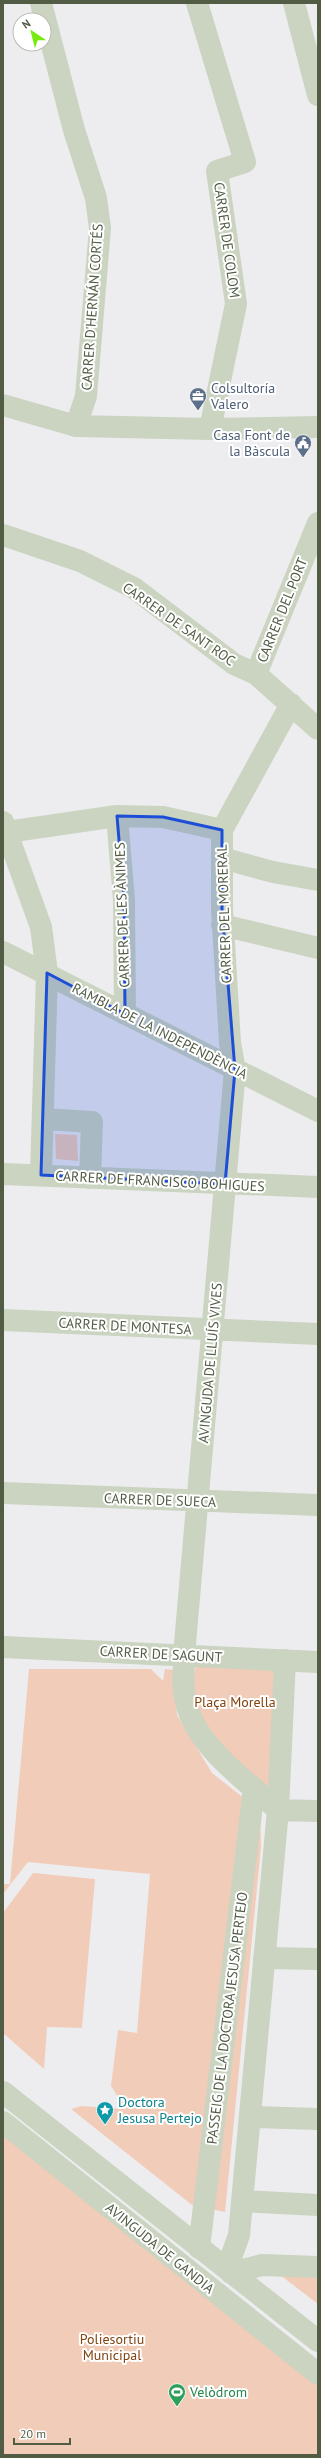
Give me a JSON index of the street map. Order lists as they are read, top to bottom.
{
  "streets": {
    "street": [
      "CARRER DE COLOM",
      "CARRER D'HERNÁN CORTÉS",
      "CARRER DEL PORT",
      "CARRER DE SANT ROC",
      "CARRER DEL MORERAL",
      "CARRER DE LES ÀNIMES",
      "RAMBLA DE LA INDEPENDÈNCIA",
      "CARRER DE FRANCISCO BOHIGUES",
      "CARRER DE MONTESA",
      "AVINGUDA DE LLUÍS VIVES",
      "CARRER DE SUECA",
      "CARRER DE SAGUNT",
      "PASSEIG DE LA DOCTORA JESUSA PERTEJO",
      "AVINGUDA DE GANDIA"
    ]
  },
  "crossings": [
    ["CARRER DEL PORT", "CARRER DE SANT ROC"],
    ["CARRER DE SANT ROC", "CARRER DEL MORERAL"],
    ["CARRER DEL MORERAL", "RAMBLA DE LA INDEPENDÈNCIA"],
    ["CARRER DEL MORERAL", "AVINGUDA DE LLUÍS VIVES"],
    ["CARRER DE LES ÀNIMES", "RAMBLA DE LA INDEPENDÈNCIA"],
    ["RAMBLA DE LA INDEPENDÈNCIA", "AVINGUDA DE LLUÍS VIVES"],
    ["CARRER DE FRANCISCO BOHIGUES", "AVINGUDA DE LLUÍS VIVES"],
    ["CARRER DE MONTESA", "AVINGUDA DE LLUÍS VIVES"],
    ["AVINGUDA DE LLUÍS VIVES", "CARRER DE SUECA"],
    ["AVINGUDA DE LLUÍS VIVES", "CARRER DE SAGUNT"],
    ["AVINGUDA DE LLUÍS VIVES", "PASSEIG DE LA DOCTORA JESUSA PERTEJO"],
    ["CARRER DE SAGUNT", "PASSEIG DE LA DOCTORA JESUSA PERTEJO"],
    ["PASSEIG DE LA DOCTORA JESUSA PERTEJO", "AVINGUDA DE GANDIA"]
  ],
  "parks": ["Plaça Morella", "Poliesortiu Municipal"],
  "places": {
    "office": ["Colsultoría Valero"],
    "public building": ["Casa Font de la Bàscula"],
    "place": ["Doctora Jesusa Pertejo"],
    "sports": ["Velòdrom"]
  },
  "scale_bar": "20 m",
  "north": "top left"
}
